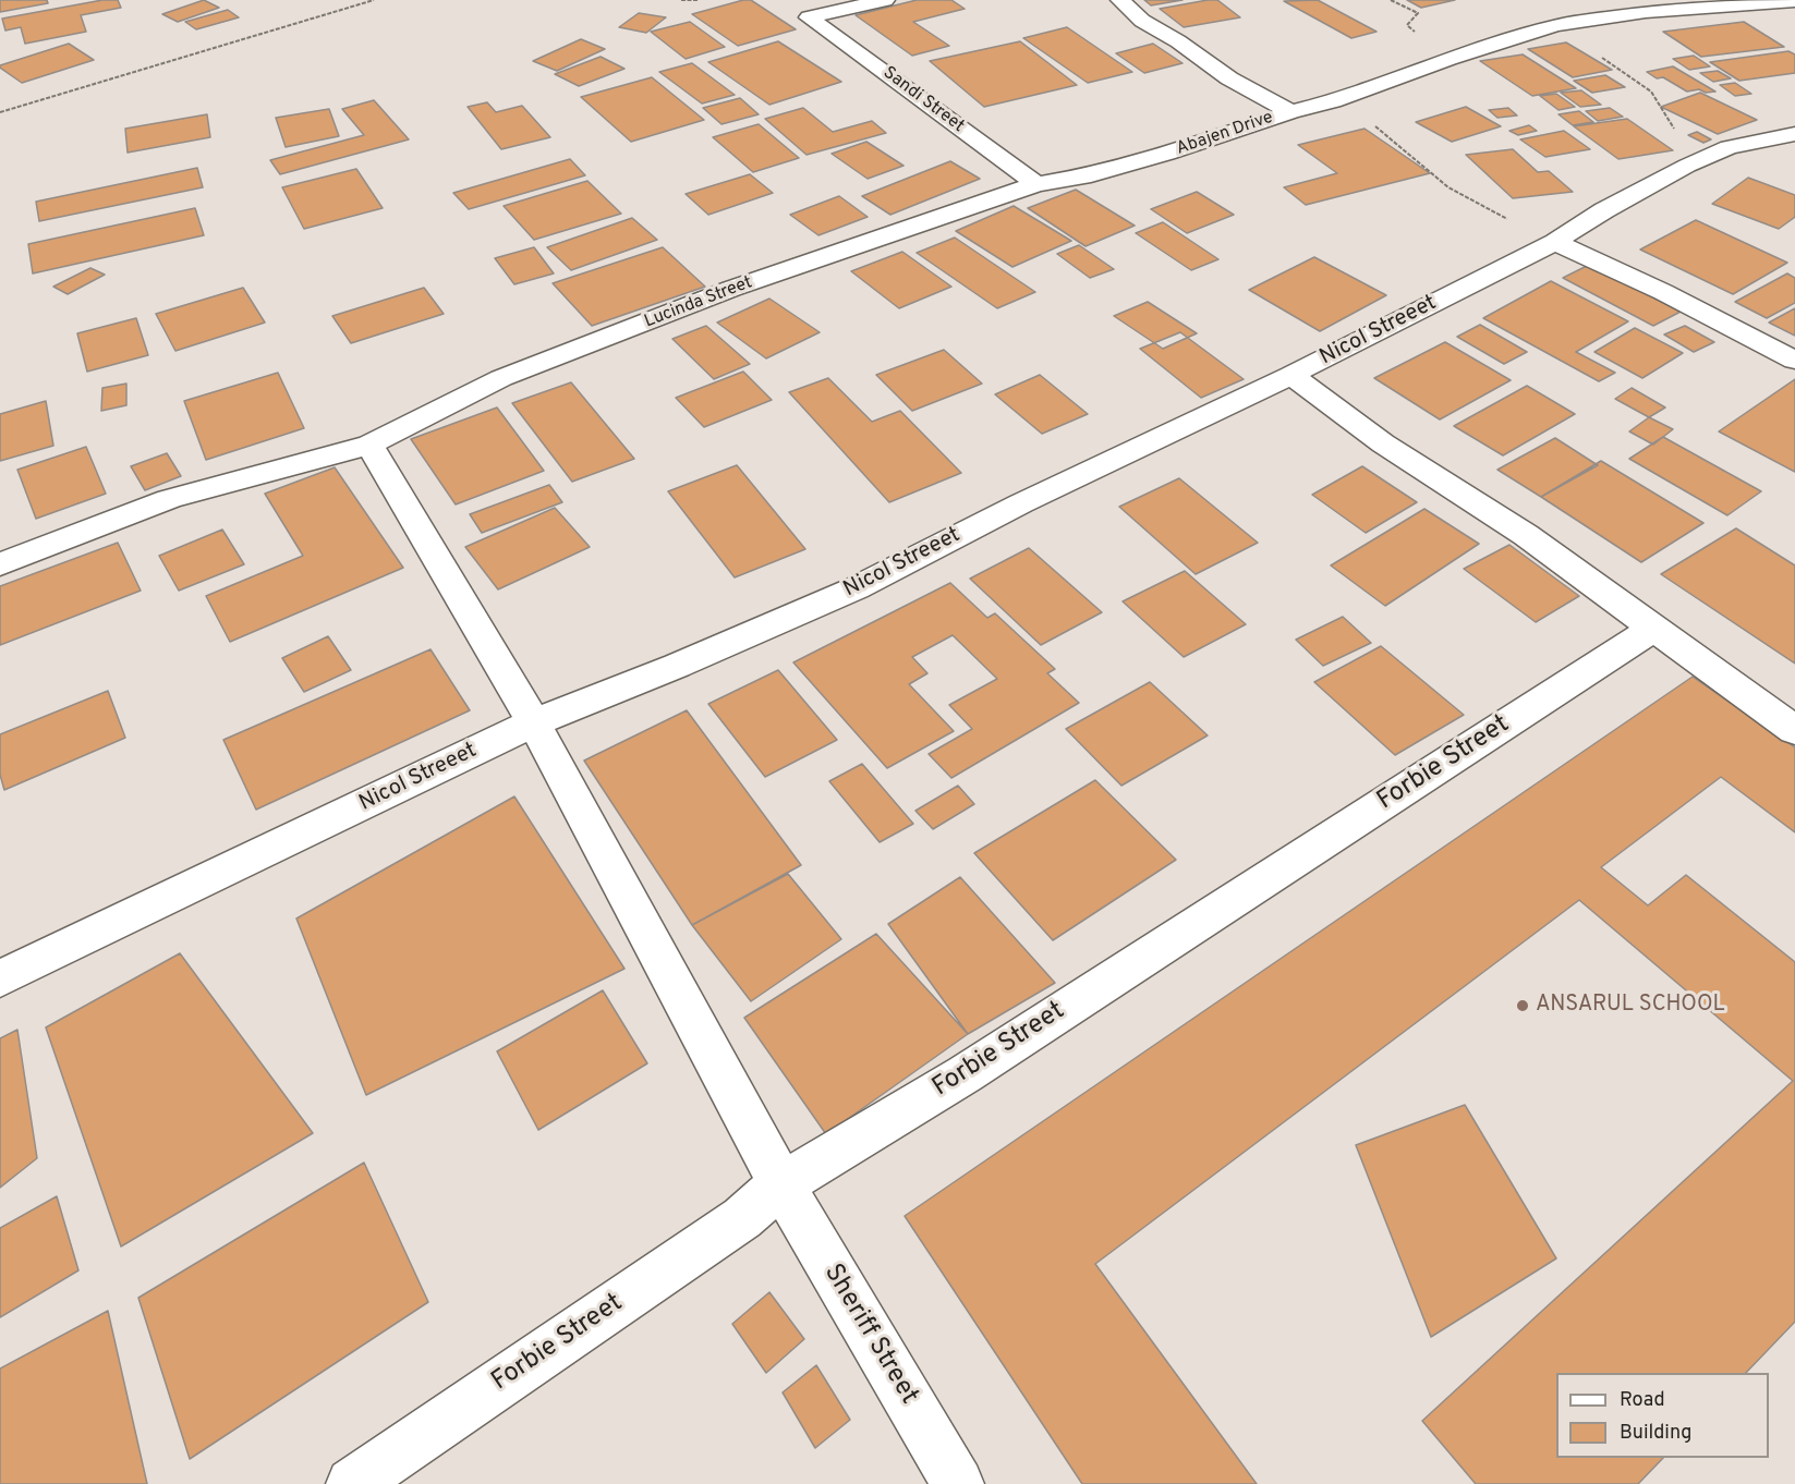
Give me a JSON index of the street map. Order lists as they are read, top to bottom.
{
  "streets": {
    "street": [
      "Sandi Street",
      "Abajen Drive",
      "Lucinda Street",
      "Nicol Streeet",
      "Forbie Street",
      "Sheriff Street"
    ]
  },
  "crossings": [
    ["Sandi Street", "Abajen Drive"],
    ["Sandi Street", "Lucinda Street"],
    ["Abajen Drive", "Lucinda Street"],
    ["Lucinda Street", "Sheriff Street"],
    ["Nicol Streeet", "Sheriff Street"],
    ["Forbie Street", "Sheriff Street"]
  ],
  "places": ["ANSARUL SCHOOL"],
  "legend": ["Road", "Building"]
}
